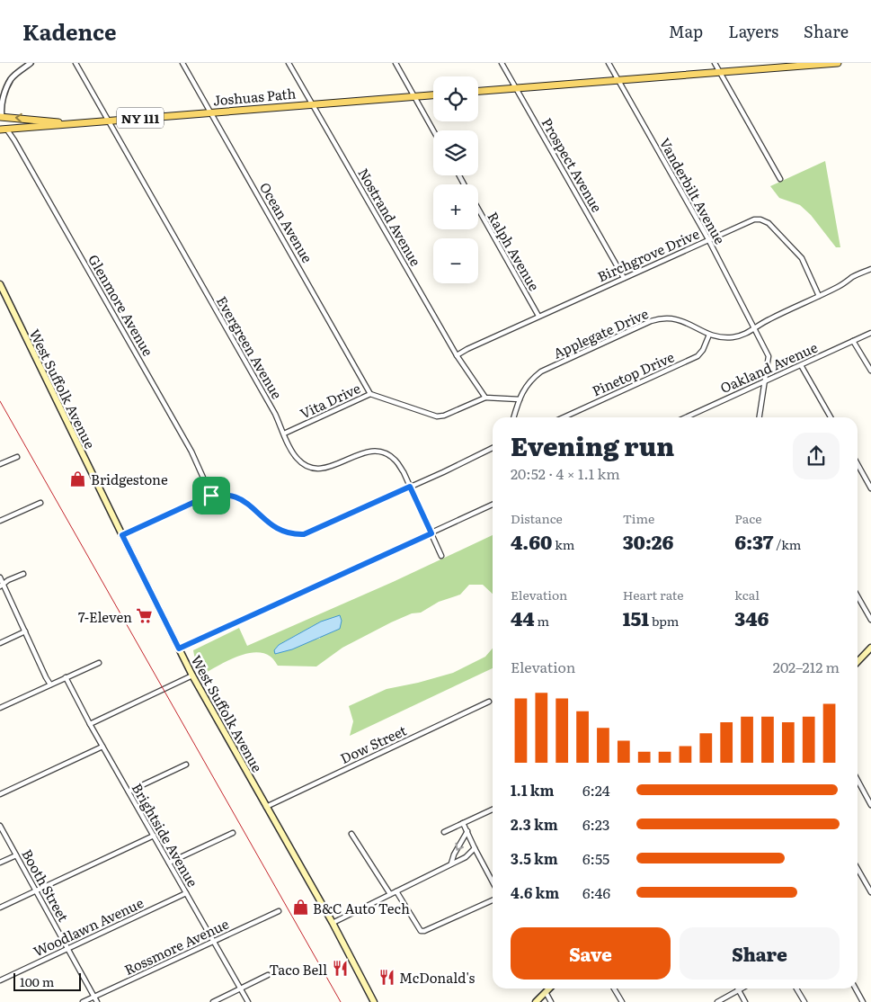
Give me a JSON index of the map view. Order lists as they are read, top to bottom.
{
  "streets": {
    "main road": ["Joshuas Path", "NY 111", "West Suffolk Avenue"],
    "street": [
      "Prospect Avenue",
      "Vanderbilt Avenue",
      "Nostrand Avenue",
      "Ocean Avenue",
      "Ralph Avenue",
      "Birchgrove Drive",
      "Glenmore Avenue",
      "Applegate Drive",
      "Evergreen Avenue",
      "Oakland Avenue",
      "Pinetop Drive",
      "Vita Drive",
      "Dow Street",
      "Brightside Avenue",
      "Booth Street",
      "Woodlawn Avenue",
      "Rossmore Avenue"
    ]
  },
  "crossings": [
    ["Joshuas Path", "Nostrand Avenue"],
    ["Joshuas Path", "Ocean Avenue"],
    ["Joshuas Path", "Glenmore Avenue"],
    ["Joshuas Path", "Evergreen Avenue"],
    ["Prospect Avenue", "Birchgrove Drive"],
    ["Vanderbilt Avenue", "Birchgrove Drive"],
    ["Vanderbilt Avenue", "Applegate Drive"],
    ["Vanderbilt Avenue", "Oakland Avenue"],
    ["Nostrand Avenue", "Birchgrove Drive"],
    ["Nostrand Avenue", "Vita Drive"],
    ["Ocean Avenue", "Vita Drive"],
    ["Ralph Avenue", "Birchgrove Drive"],
    ["Birchgrove Drive", "Applegate Drive"],
    ["Applegate Drive", "Pinetop Drive"],
    ["Evergreen Avenue", "Vita Drive"],
    ["West Suffolk Avenue", "Dow Street"],
    ["Brightside Avenue", "Woodlawn Avenue"],
    ["Brightside Avenue", "Rossmore Avenue"],
    ["Booth Street", "Woodlawn Avenue"],
    ["Booth Street", "Rossmore Avenue"]
  ],
  "places": {
    "shop": ["Bridgestone", "B&C Auto Tech"],
    "supermarket": ["7-Eleven"],
    "restaurant": ["Taco Bell", "McDonald's"]
  },
  "scale_bar": "100 m",
  "page": {
    "header": "Kadence",
    "nav": ["Map", "Layers", "Share"],
    "map_buttons": ["+", "−"],
    "heading": ["Evening run", "20:52 · 4 × 1.1 km"],
    "stats": [
      ["Distance", "4.60 km"],
      ["Time", "30:26"],
      ["Pace", "6:37 /km"],
      ["Elevation", "44 m"],
      ["Heart rate", "151 bpm"],
      ["kcal", "346"]
    ],
    "chart": ["Elevation", "202–212 m"],
    "list": [
      {
        "name": "1.1 km",
        "note": "6:24"
      },
      {
        "name": "2.3 km",
        "note": "6:23"
      },
      {
        "name": "3.5 km",
        "note": "6:55"
      },
      {
        "name": "4.6 km",
        "note": "6:46"
      }
    ],
    "buttons": ["Save", "Share"],
    "scale": "100 m"
  }
}
